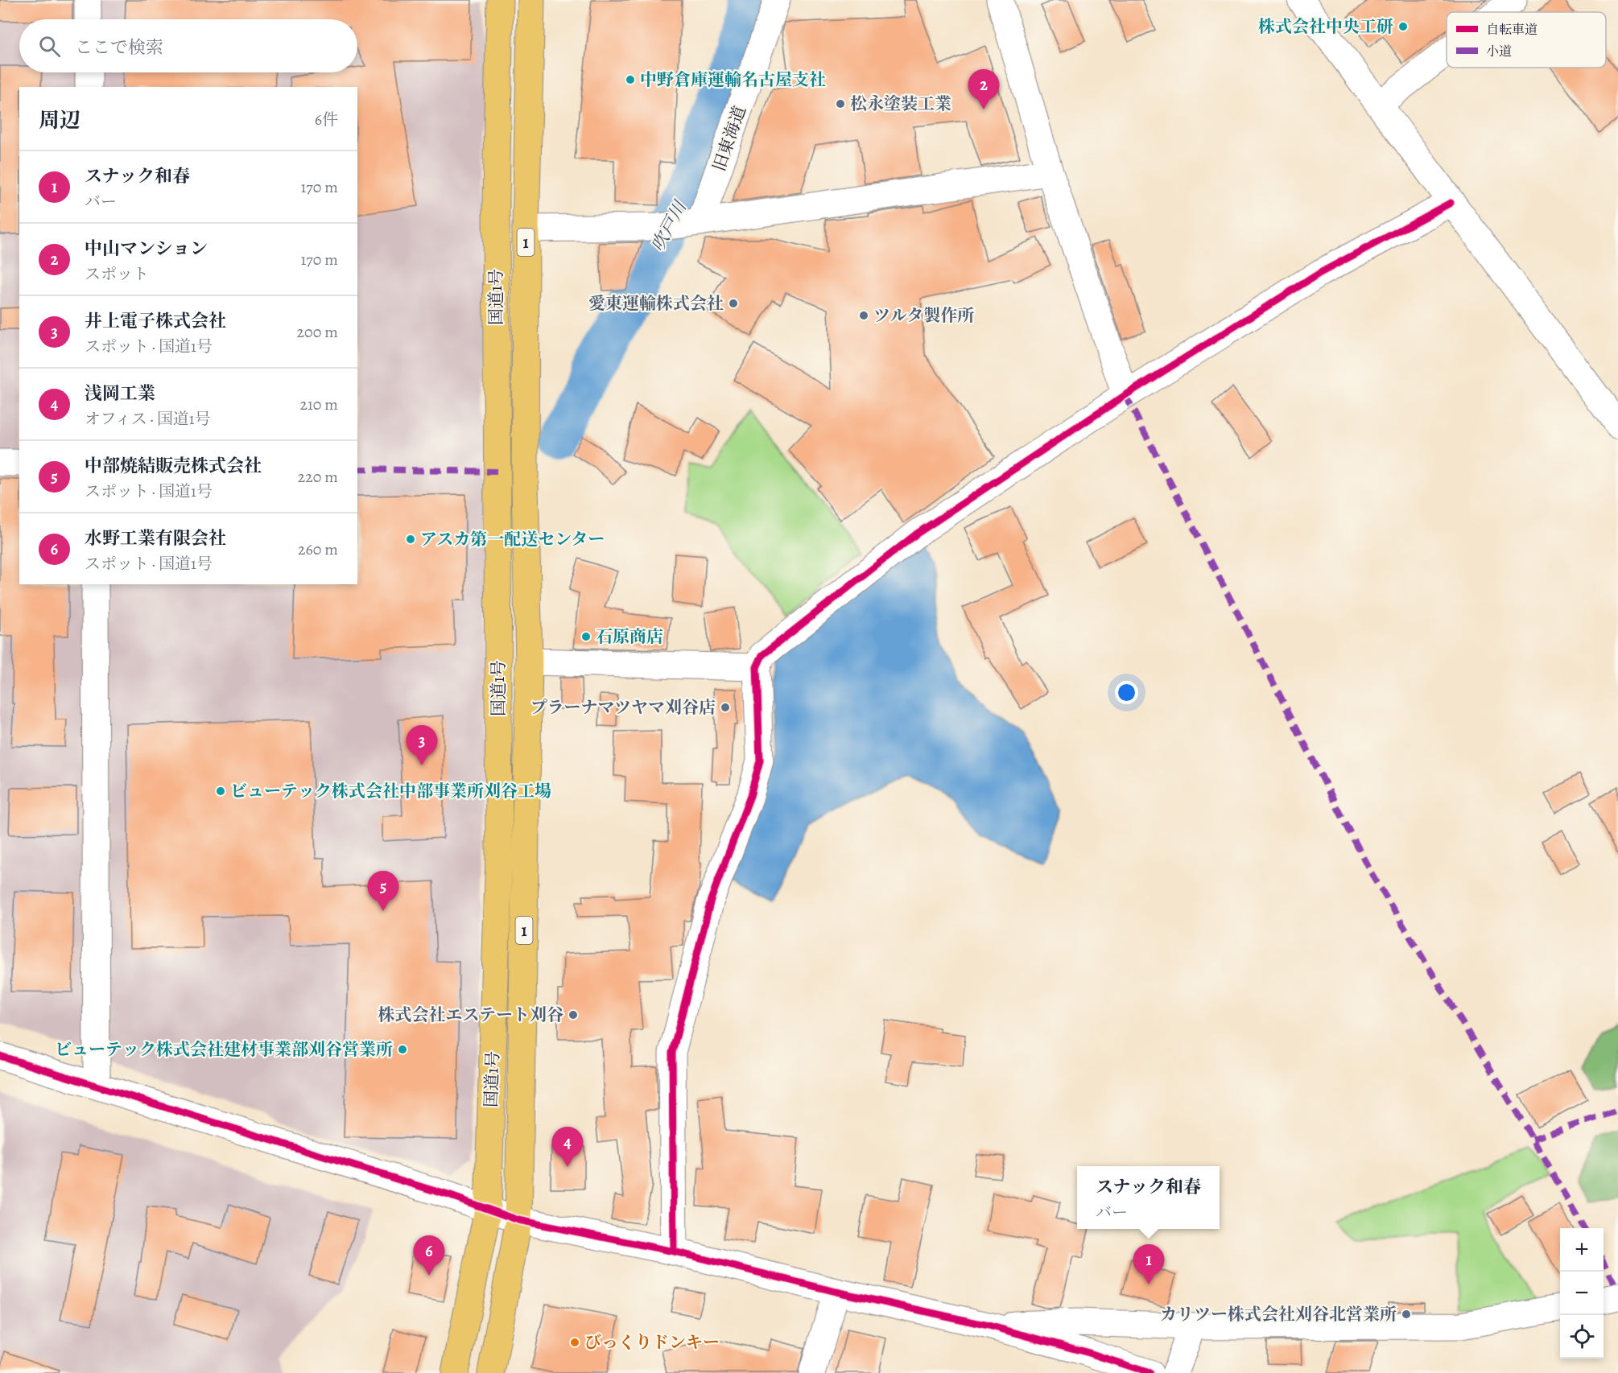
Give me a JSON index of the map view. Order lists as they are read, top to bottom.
{
  "streets": {
    "highway": ["1", "国道1号"],
    "street": ["旧東海道"]
  },
  "water": ["吹戸川"],
  "places": [
    "株式会社中央工研",
    "中野倉庫運輸名古屋支社",
    "松永塗装工業",
    "愛東運輸株式会社",
    "ツルタ製作所",
    "アスカ第一配送センター",
    "石原商店",
    "プラーナマツヤマ刈谷店",
    "ビューテック株式会社中部事業所刈谷工場",
    "株式会社エステート刈谷",
    "ビューテック株式会社建材事業部刈谷営業所",
    "カリツー株式会社刈谷北営業所",
    "びっくりドンキー"
  ],
  "legend": ["自転車道", "小道"],
  "page": {
    "search": "ここで検索",
    "pins": [
      "2",
      "3",
      "5",
      "4",
      "6",
      "1"
    ],
    "heading": ["周辺", "6件"],
    "list": [
      {
        "mark": "1",
        "name": "スナック和春",
        "note": "バー",
        "value": "170 m"
      },
      {
        "mark": "2",
        "name": "中山マンション",
        "note": "スポット",
        "value": "170 m"
      },
      {
        "mark": "3",
        "name": "井上電子株式会社",
        "note": "スポット · 国道1号",
        "value": "200 m"
      },
      {
        "mark": "4",
        "name": "浅岡工業",
        "note": "オフィス · 国道1号",
        "value": "210 m"
      },
      {
        "mark": "5",
        "name": "中部焼結販売株式会社",
        "note": "スポット · 国道1号",
        "value": "220 m"
      },
      {
        "mark": "6",
        "name": "水野工業有限会社",
        "note": "スポット · 国道1号",
        "value": "260 m"
      }
    ],
    "popup": ["スナック和春", "バー"],
    "map_buttons": ["+", "−"]
  }
}
